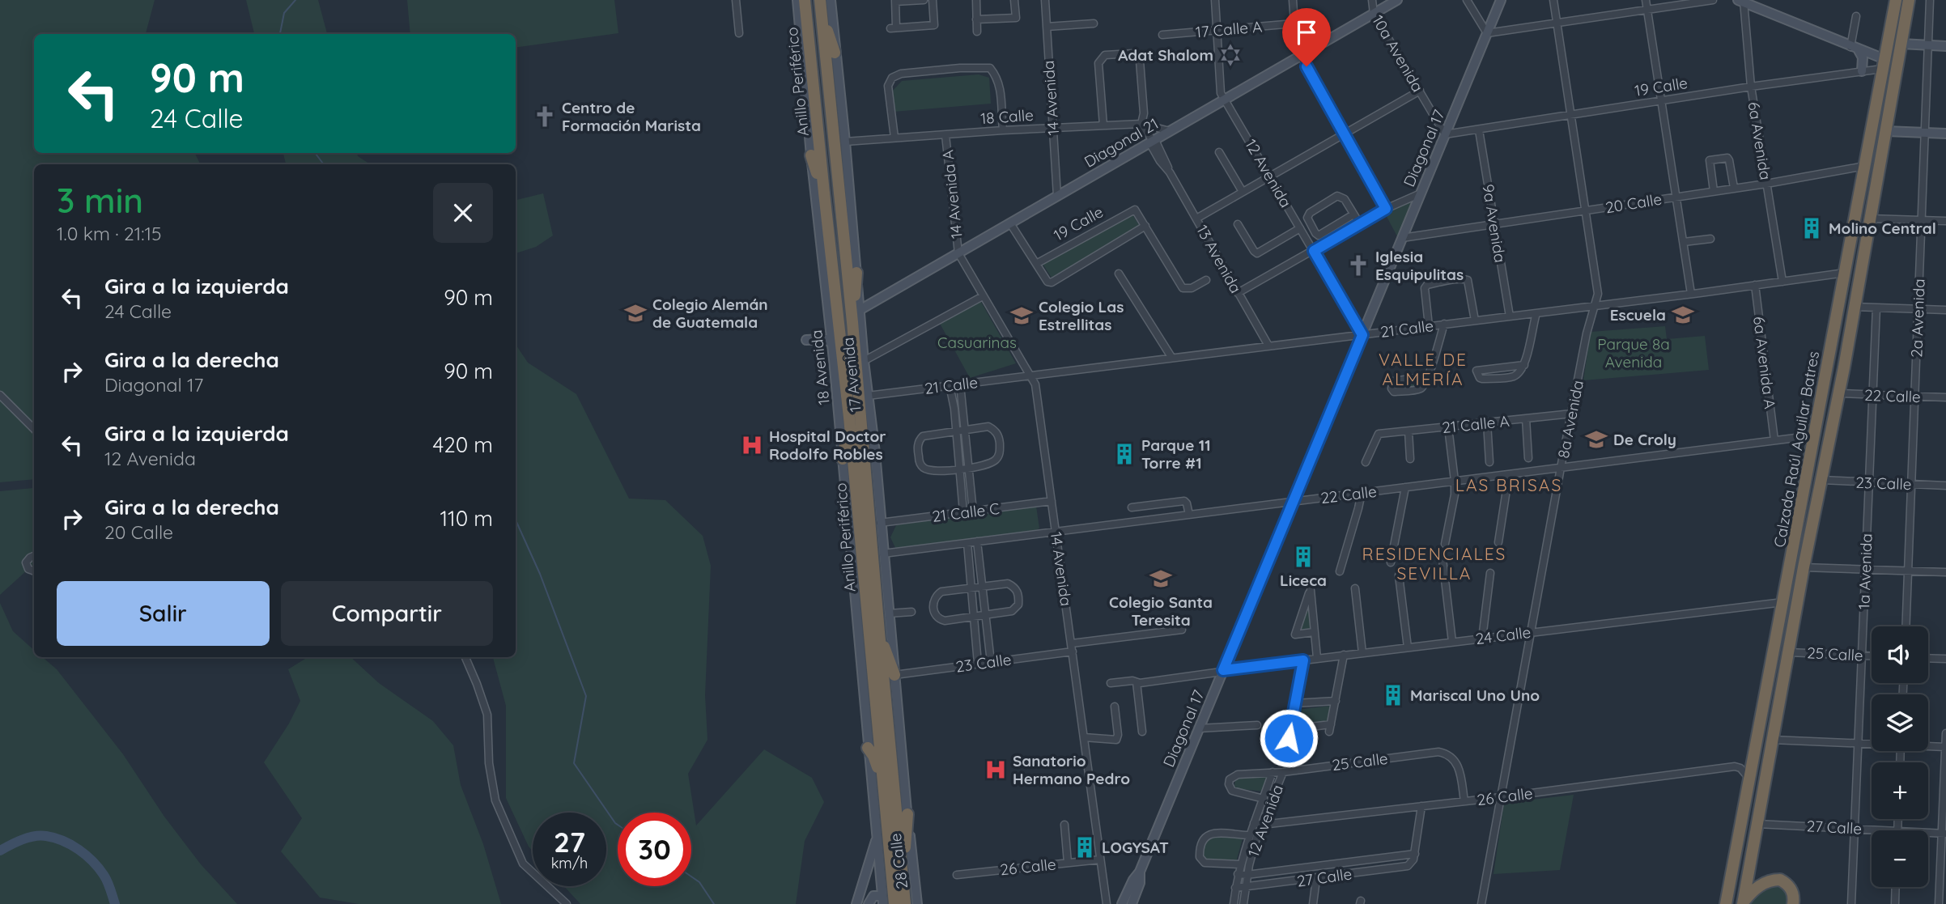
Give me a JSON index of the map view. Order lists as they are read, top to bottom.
{
  "streets": {
    "highway": ["Anillo Periférico", "Calzada Raúl Aguilar Batres"],
    "street": [
      "17 Calle A",
      "10a Avenida",
      "19 Calle",
      "14 Avenida",
      "18 Calle",
      "6a Avenida",
      "Diagonal 21",
      "Diagonal 17",
      "12 Avenida",
      "14 Avenida A",
      "20 Calle",
      "9a Avenida",
      "13 Avenida",
      "2a Avenida",
      "21 Calle",
      "6a Avenida A",
      "18 Avenida",
      "17 Avenida",
      "22 Calle",
      "8a Avenida",
      "21 Calle A",
      "23 Calle",
      "21 Calle C",
      "1a Avenida",
      "24 Calle",
      "25 Calle",
      "26 Calle",
      "27 Calle",
      "28 Calle"
    ]
  },
  "crossings": [
    ["17 Calle A", "12 Avenida"],
    ["10a Avenida", "19 Calle"],
    ["10a Avenida", "Diagonal 21"],
    ["10a Avenida", "Diagonal 17"],
    ["19 Calle", "6a Avenida"],
    ["19 Calle", "Diagonal 17"],
    ["19 Calle", "9a Avenida"],
    ["19 Calle", "8a Avenida"],
    ["19 Calle", "Calzada Raúl Aguilar Batres"],
    ["14 Avenida", "18 Calle"],
    ["14 Avenida", "Diagonal 21"],
    ["14 Avenida", "14 Avenida A"],
    ["14 Avenida", "21 Calle"],
    ["14 Avenida", "22 Calle"],
    ["14 Avenida", "23 Calle"],
    ["14 Avenida", "21 Calle C"],
    ["14 Avenida", "26 Calle"],
    ["18 Calle", "Diagonal 21"],
    ["18 Calle", "14 Avenida A"],
    ["18 Calle", "13 Avenida"],
    ["18 Calle", "17 Avenida"],
    ["6a Avenida", "20 Calle"],
    ["6a Avenida", "21 Calle"],
    ["Diagonal 21", "12 Avenida"],
    ["Diagonal 21", "14 Avenida A"],
    ["Diagonal 21", "13 Avenida"],
    ["Diagonal 21", "17 Avenida"],
    ["Diagonal 17", "12 Avenida"],
    ["Diagonal 17", "20 Calle"],
    ["Diagonal 17", "21 Calle"],
    ["Diagonal 17", "22 Calle"],
    ["Diagonal 17", "24 Calle"],
    ["12 Avenida", "21 Calle"],
    ["12 Avenida", "25 Calle"],
    ["12 Avenida", "26 Calle"],
    ["12 Avenida", "27 Calle"],
    ["20 Calle", "9a Avenida"],
    ["20 Calle", "8a Avenida"],
    ["20 Calle", "Calzada Raúl Aguilar Batres"],
    ["9a Avenida", "21 Calle"],
    ["13 Avenida", "21 Calle"],
    ["2a Avenida", "22 Calle"],
    ["2a Avenida", "23 Calle"],
    ["21 Calle", "6a Avenida A"],
    ["21 Calle", "17 Avenida"],
    ["21 Calle", "8a Avenida"],
    ["21 Calle", "Calzada Raúl Aguilar Batres"],
    ["6a Avenida A", "22 Calle"],
    ["17 Avenida", "22 Calle"],
    ["17 Avenida", "23 Calle"],
    ["17 Avenida", "21 Calle C"],
    ["17 Avenida", "28 Calle"],
    ["22 Calle", "8a Avenida"],
    ["22 Calle", "Calzada Raúl Aguilar Batres"],
    ["22 Calle", "1a Avenida"],
    ["8a Avenida", "21 Calle A"],
    ["8a Avenida", "24 Calle"],
    ["8a Avenida", "26 Calle"],
    ["Calzada Raúl Aguilar Batres", "23 Calle"],
    ["Calzada Raúl Aguilar Batres", "24 Calle"],
    ["Calzada Raúl Aguilar Batres", "25 Calle"],
    ["Calzada Raúl Aguilar Batres", "26 Calle"],
    ["Calzada Raúl Aguilar Batres", "27 Calle"],
    ["23 Calle", "1a Avenida"],
    ["1a Avenida", "25 Calle"],
    ["1a Avenida", "27 Calle"],
    ["25 Calle", "26 Calle"]
  ],
  "districts": ["VALLE DE ALMERÍA", "LAS BRISAS", "RESIDENCIALES SEVILLA"],
  "parks": ["Casuarinas", "Parque 8a Avenida"],
  "places": {
    "synagogue": ["Adat Shalom"],
    "church": ["Centro de Formación Marista", "Iglesia Esquipulitas"],
    "building": [
      "Molino Central",
      "Parque 11 Torre #1",
      "Liceca",
      "Mariscal Uno Uno",
      "LOGYSAT"
    ],
    "school or university": [
      "Colegio Alemán de Guatemala",
      "Escuela",
      "Colegio Las Estrellitas",
      "De Croly",
      "Colegio Santa Teresita"
    ],
    "hospital": ["Hospital Doctor Rodolfo Robles", "Sanatorio Hermano Pedro"]
  },
  "page": {
    "turn": ["90 m", "24 Calle"],
    "heading": ["3 min", "1.0 km · 21:15"],
    "list": [
      {
        "name": "Gira a la izquierda",
        "note": "24 Calle",
        "value": "90 m"
      },
      {
        "name": "Gira a la derecha",
        "note": "Diagonal 17",
        "value": "90 m"
      },
      {
        "name": "Gira a la izquierda",
        "note": "12 Avenida",
        "value": "420 m"
      },
      {
        "name": "Gira a la derecha",
        "note": "20 Calle",
        "value": "110 m"
      }
    ],
    "buttons": ["Salir", "Compartir"],
    "map_buttons": ["+", "−"],
    "speed": "27 km/h",
    "limit": "30"
  }
}
